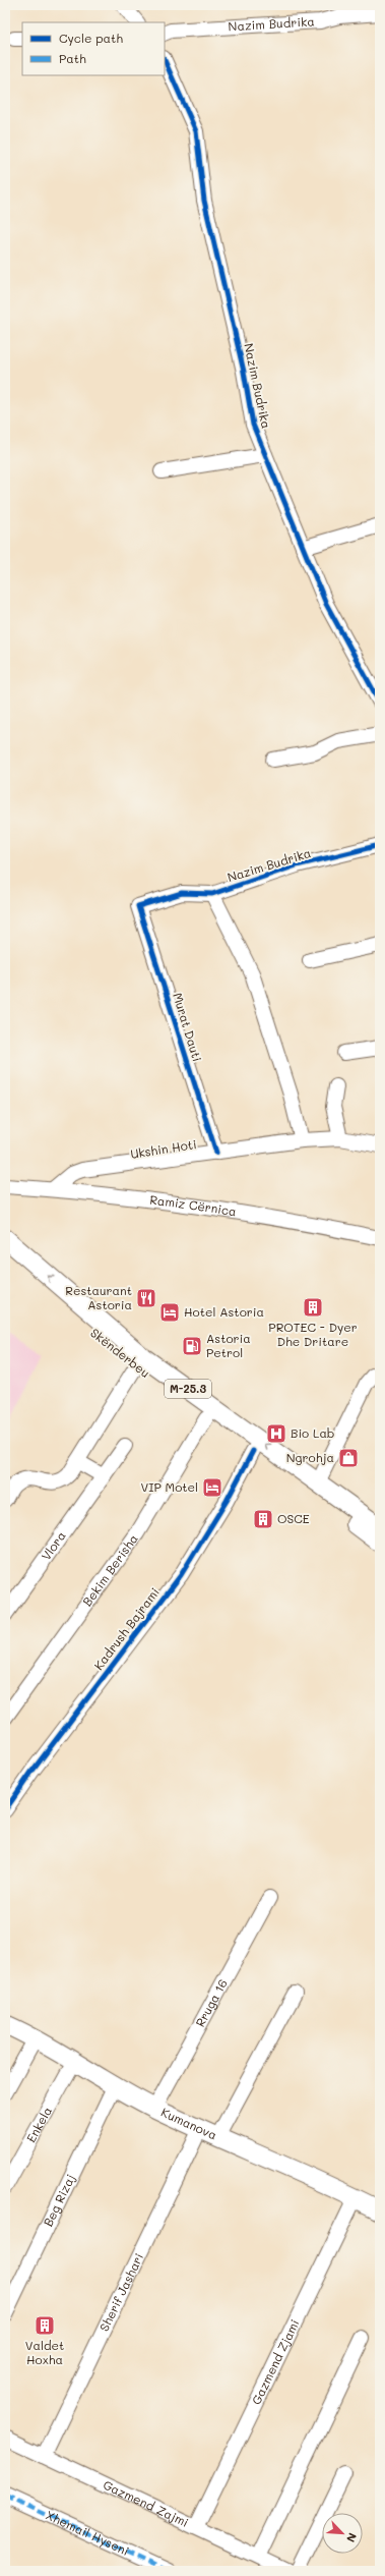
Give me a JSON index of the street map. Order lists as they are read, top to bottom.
{
  "streets": {
    "main road": ["Skënderbeu", "M-25.3", "Kumanova"],
    "street": [
      "Nazim Budrika",
      "Murat Dauti",
      "Ukshin Hoti",
      "Ramiz Cërnica",
      "Vlora",
      "Bekim Berisha",
      "Kadrush Bajrami",
      "Rruga 16",
      "Enkela",
      "Beg Rizaj",
      "Sherif Jashari",
      "Gazmend Zjami",
      "Gazmend Zajmi",
      "Xhemail Hyseni"
    ]
  },
  "crossings": [
    ["Nazim Budrika", "Murat Dauti"],
    ["Murat Dauti", "Ukshin Hoti"],
    ["Ukshin Hoti", "Ramiz Cërnica"],
    ["Skënderbeu", "Bekim Berisha"],
    ["Skënderbeu", "Kadrush Bajrami"],
    ["Rruga 16", "Kumanova"],
    ["Kumanova", "Enkela"],
    ["Kumanova", "Beg Rizaj"],
    ["Kumanova", "Sherif Jashari"],
    ["Kumanova", "Gazmend Zjami"],
    ["Sherif Jashari", "Gazmend Zajmi"],
    ["Gazmend Zjami", "Gazmend Zajmi"]
  ],
  "places": {
    "restaurant": ["Restaurant Astoria"],
    "building": ["PROTEC - Dyer Dhe Dritare", "OSCE", "Valdet Hoxha"],
    "hotel": ["Hotel Astoria", "VIP Motel"],
    "fuel station": ["Astoria Petrol"],
    "hospital": ["Bio Lab"],
    "shop": ["Ngrohja"]
  },
  "legend": ["Cycle path", "Path"],
  "north": "bottom right"
}
